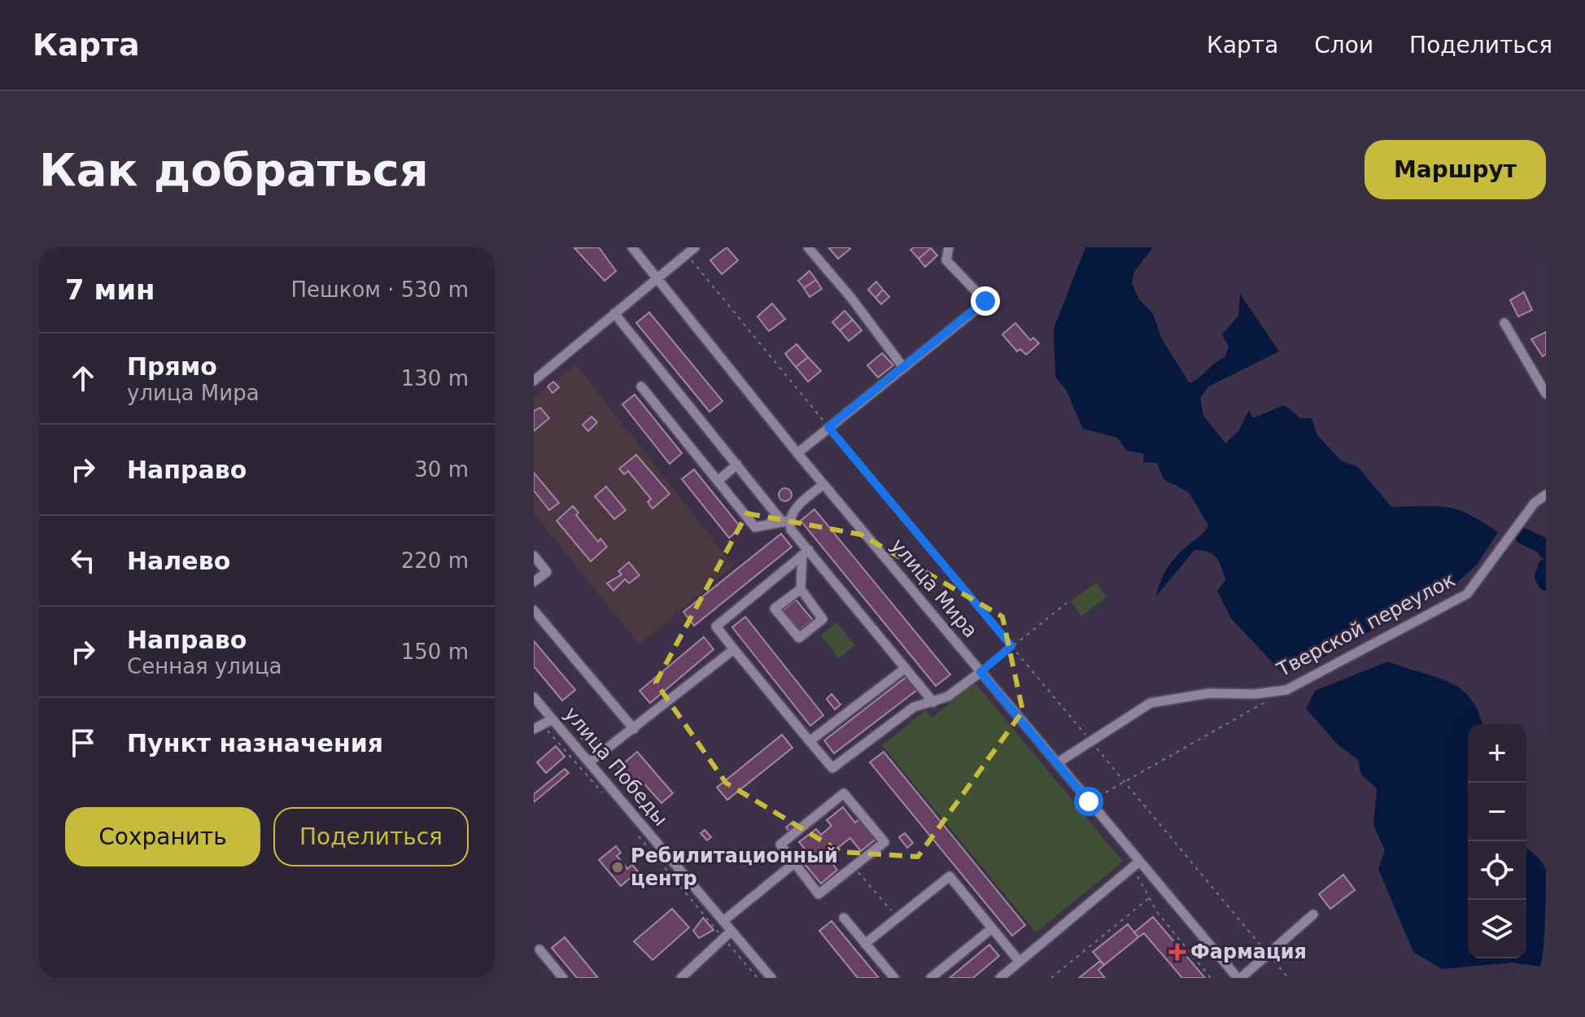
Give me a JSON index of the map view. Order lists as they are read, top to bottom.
{
  "streets": {
    "street": ["улица Мира", "Тверской переулок", "улица Победы"]
  },
  "crossings": [
    ["улица Мира", "Тверской переулок"]
  ],
  "places": {
    "other": ["Ребилитационный центр"],
    "health": ["Фармация"]
  },
  "page": {
    "header": "Карта",
    "nav": ["Карта", "Слои", "Поделиться"],
    "buttons": [
      "Маршрут",
      ["Сохранить", "Поделиться"]
    ],
    "title": "Как добраться",
    "heading": ["7 мин", "Пешком · 530 m"],
    "list": [
      ["Прямо", "улица Мира", "130 m"],
      ["Направо", "30 m"],
      ["Налево", "220 m"],
      ["Направо", "Сенная улица", "150 m"],
      "Пункт назначения"
    ],
    "map_buttons": ["+", "−"]
  }
}
